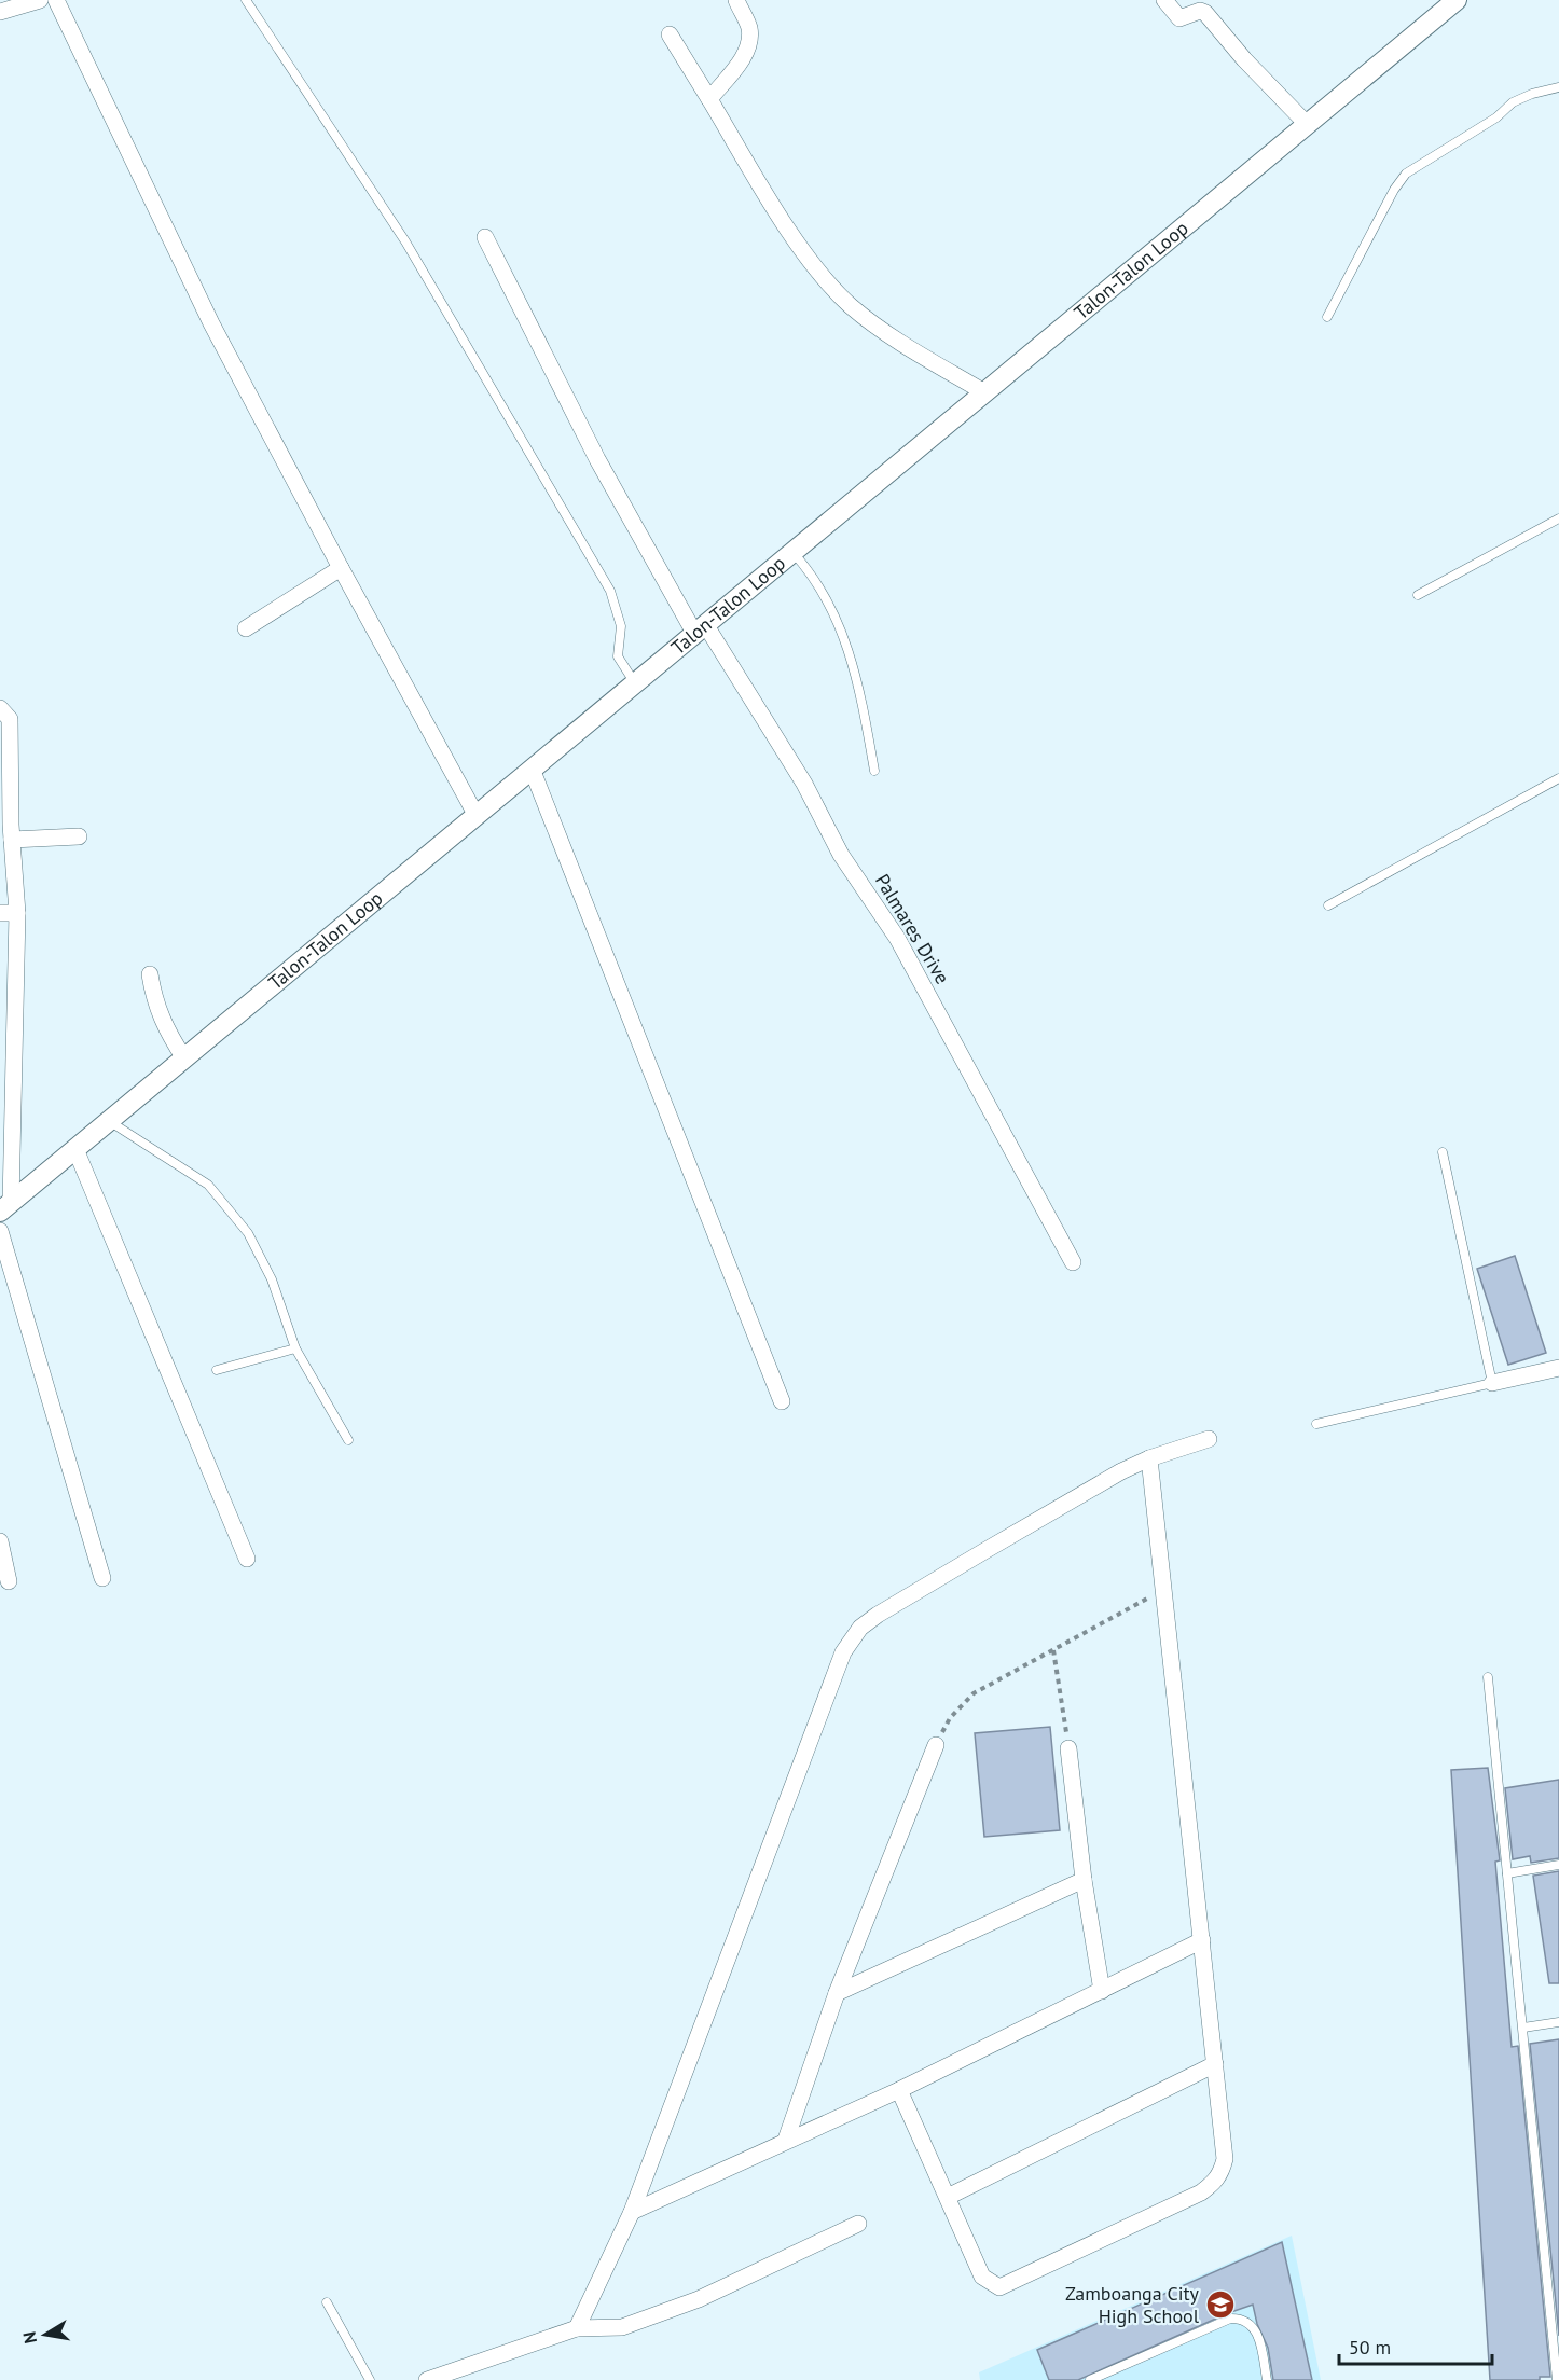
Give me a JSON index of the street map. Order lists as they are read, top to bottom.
{
  "streets": {
    "street": ["Talon-Talon Loop", "Palmares Drive"]
  },
  "crossings": [
    ["Talon-Talon Loop", "Palmares Drive"]
  ],
  "places": {
    "school or university": ["Zamboanga City High School"]
  },
  "scale_bar": "50 m",
  "north": "left"
}
